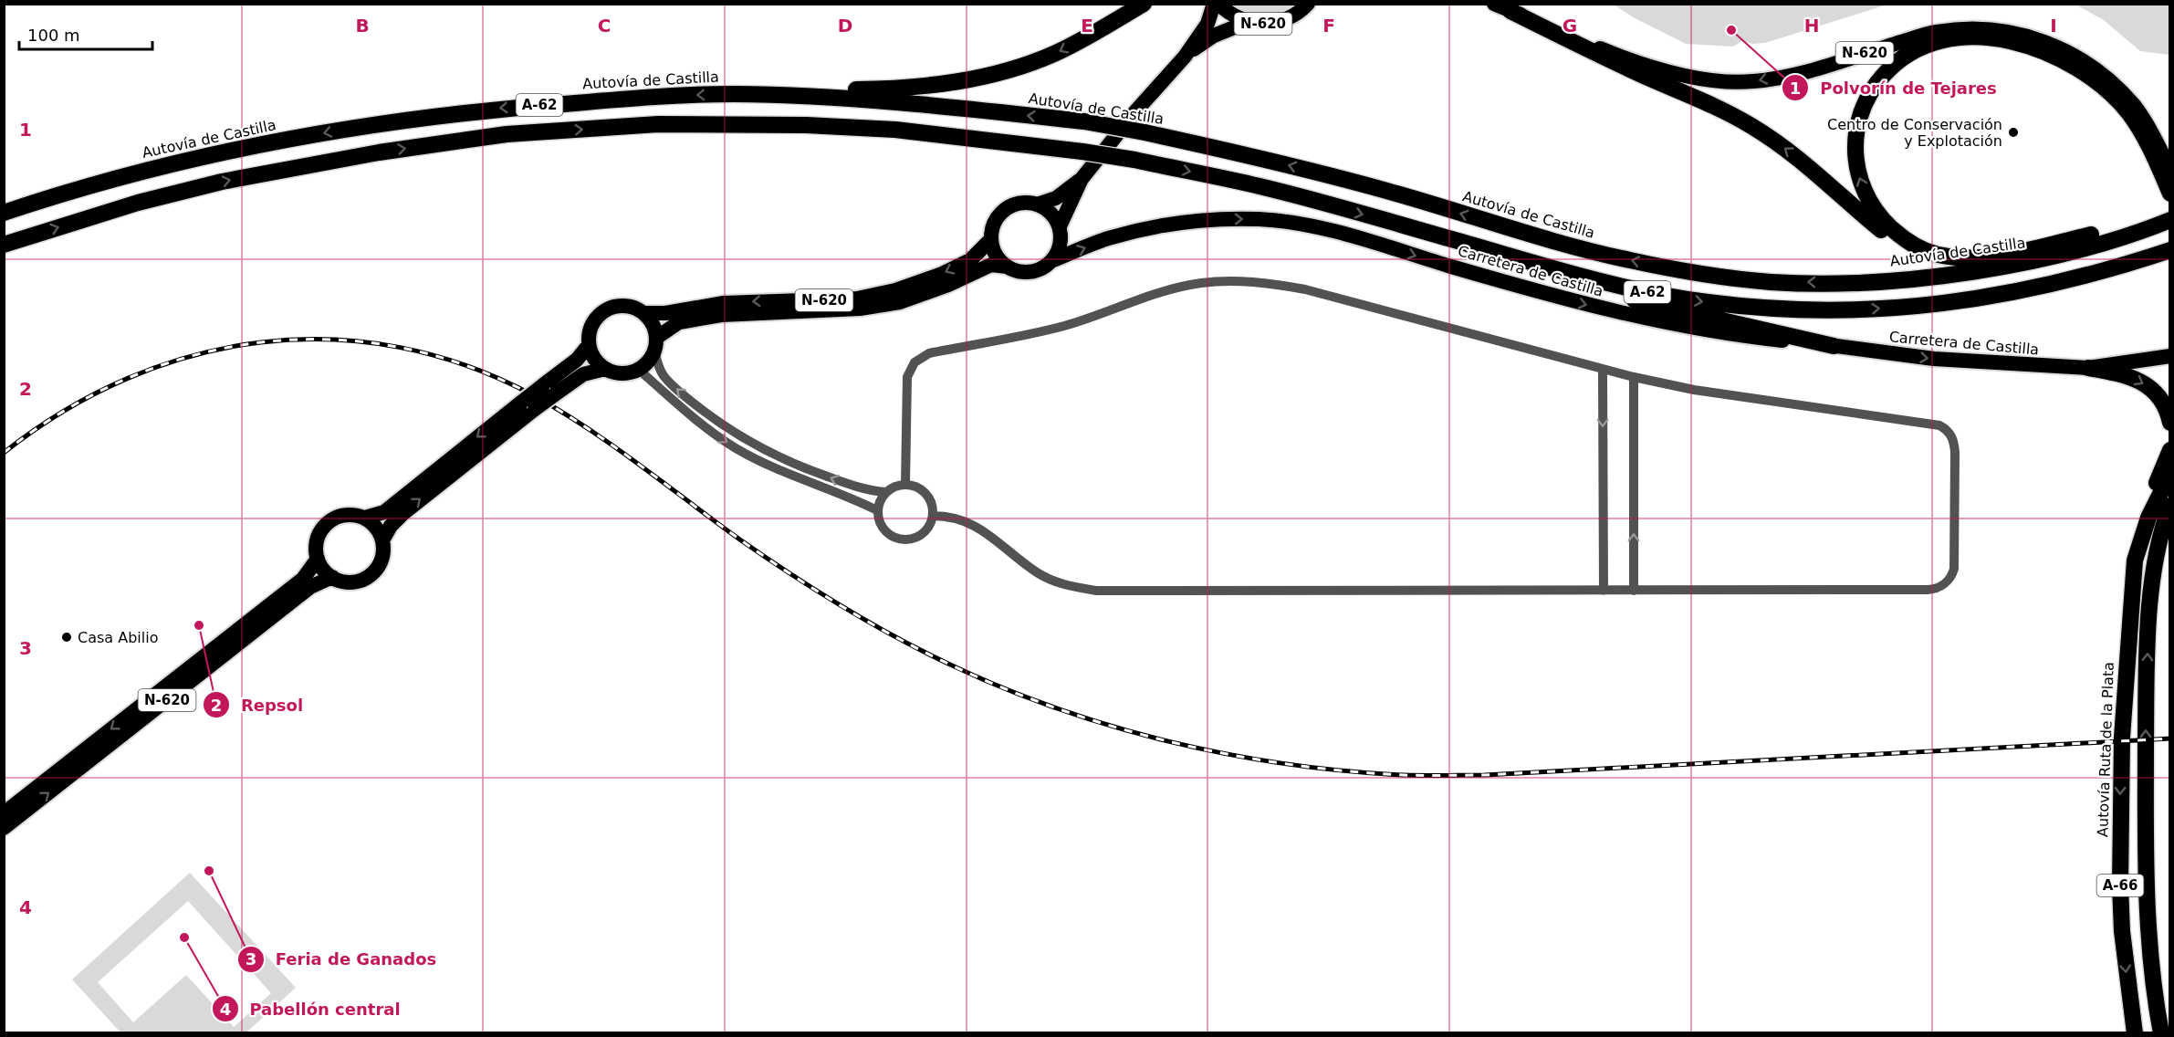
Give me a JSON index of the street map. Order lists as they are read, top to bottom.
{
  "streets": {
    "highway": [
      "N-620",
      "Autovía de Castilla",
      "A-62",
      "Carretera de Castilla",
      "Autovía Ruta de la Plata",
      "A-66"
    ]
  },
  "crossings": [
    ["N-620", "Carretera de Castilla"]
  ],
  "places": [
    "Polvorín de Tejares",
    "Centro de Conservación y Explotación",
    "Repsol",
    "Casa Abilio",
    "Feria de Ganados",
    "Pabellón central"
  ],
  "scale_bar": "100 m",
  "grid": {
    "columns": [
      "B",
      "C",
      "D",
      "E",
      "F",
      "G",
      "H",
      "I"
    ],
    "rows": [
      "1",
      "2",
      "3",
      "4"
    ]
  }
}
